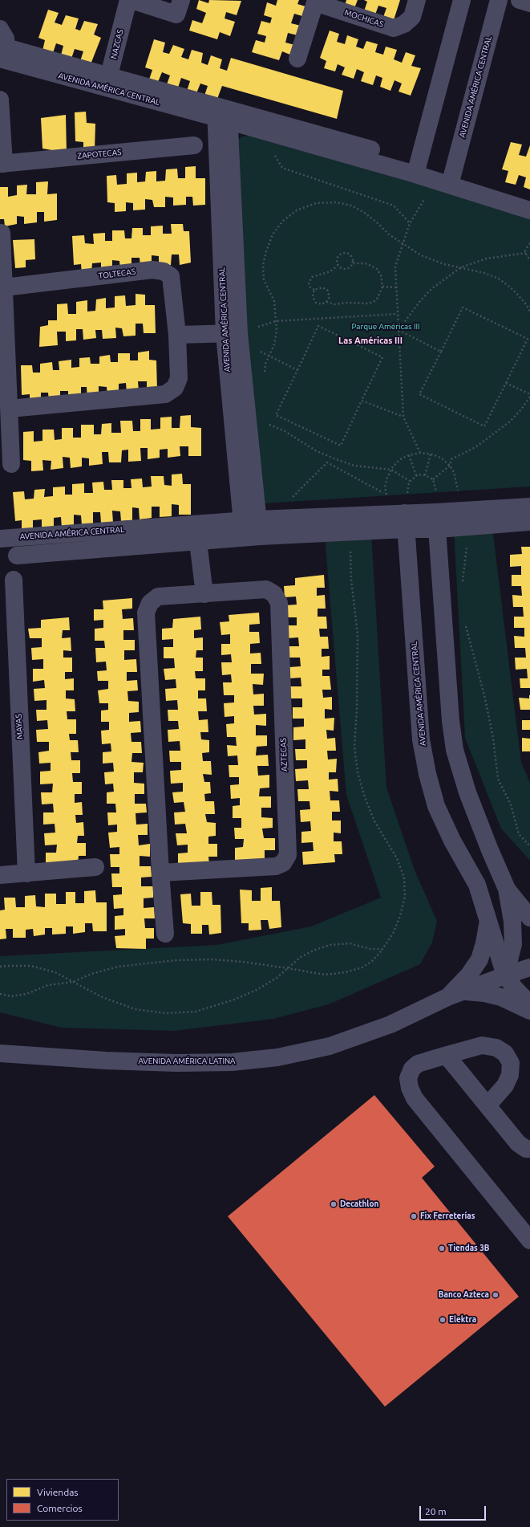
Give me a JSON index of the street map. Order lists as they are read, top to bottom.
{
  "streets": {
    "street": [
      "MOCHICAS",
      "NAZCAS",
      "AVENIDA AMÉRICA CENTRAL",
      "ZAPOTECAS",
      "TOLTECAS",
      "MAYAS",
      "AZTECAS",
      "AVENIDA AMÉRICA LATINA"
    ]
  },
  "crossings": [
    ["NAZCAS", "AVENIDA AMÉRICA CENTRAL"],
    ["AVENIDA AMÉRICA CENTRAL", "AVENIDA AMÉRICA LATINA"]
  ],
  "districts": ["Las Américas III"],
  "parks": ["Parque Américas III"],
  "places": [
    "Decathlon",
    "Fix Ferreterías",
    "Tiendas 3B",
    "Banco Azteca",
    "Elektra"
  ],
  "legend": ["Viviendas", "Comercios"],
  "scale_bar": "20 m"
}
